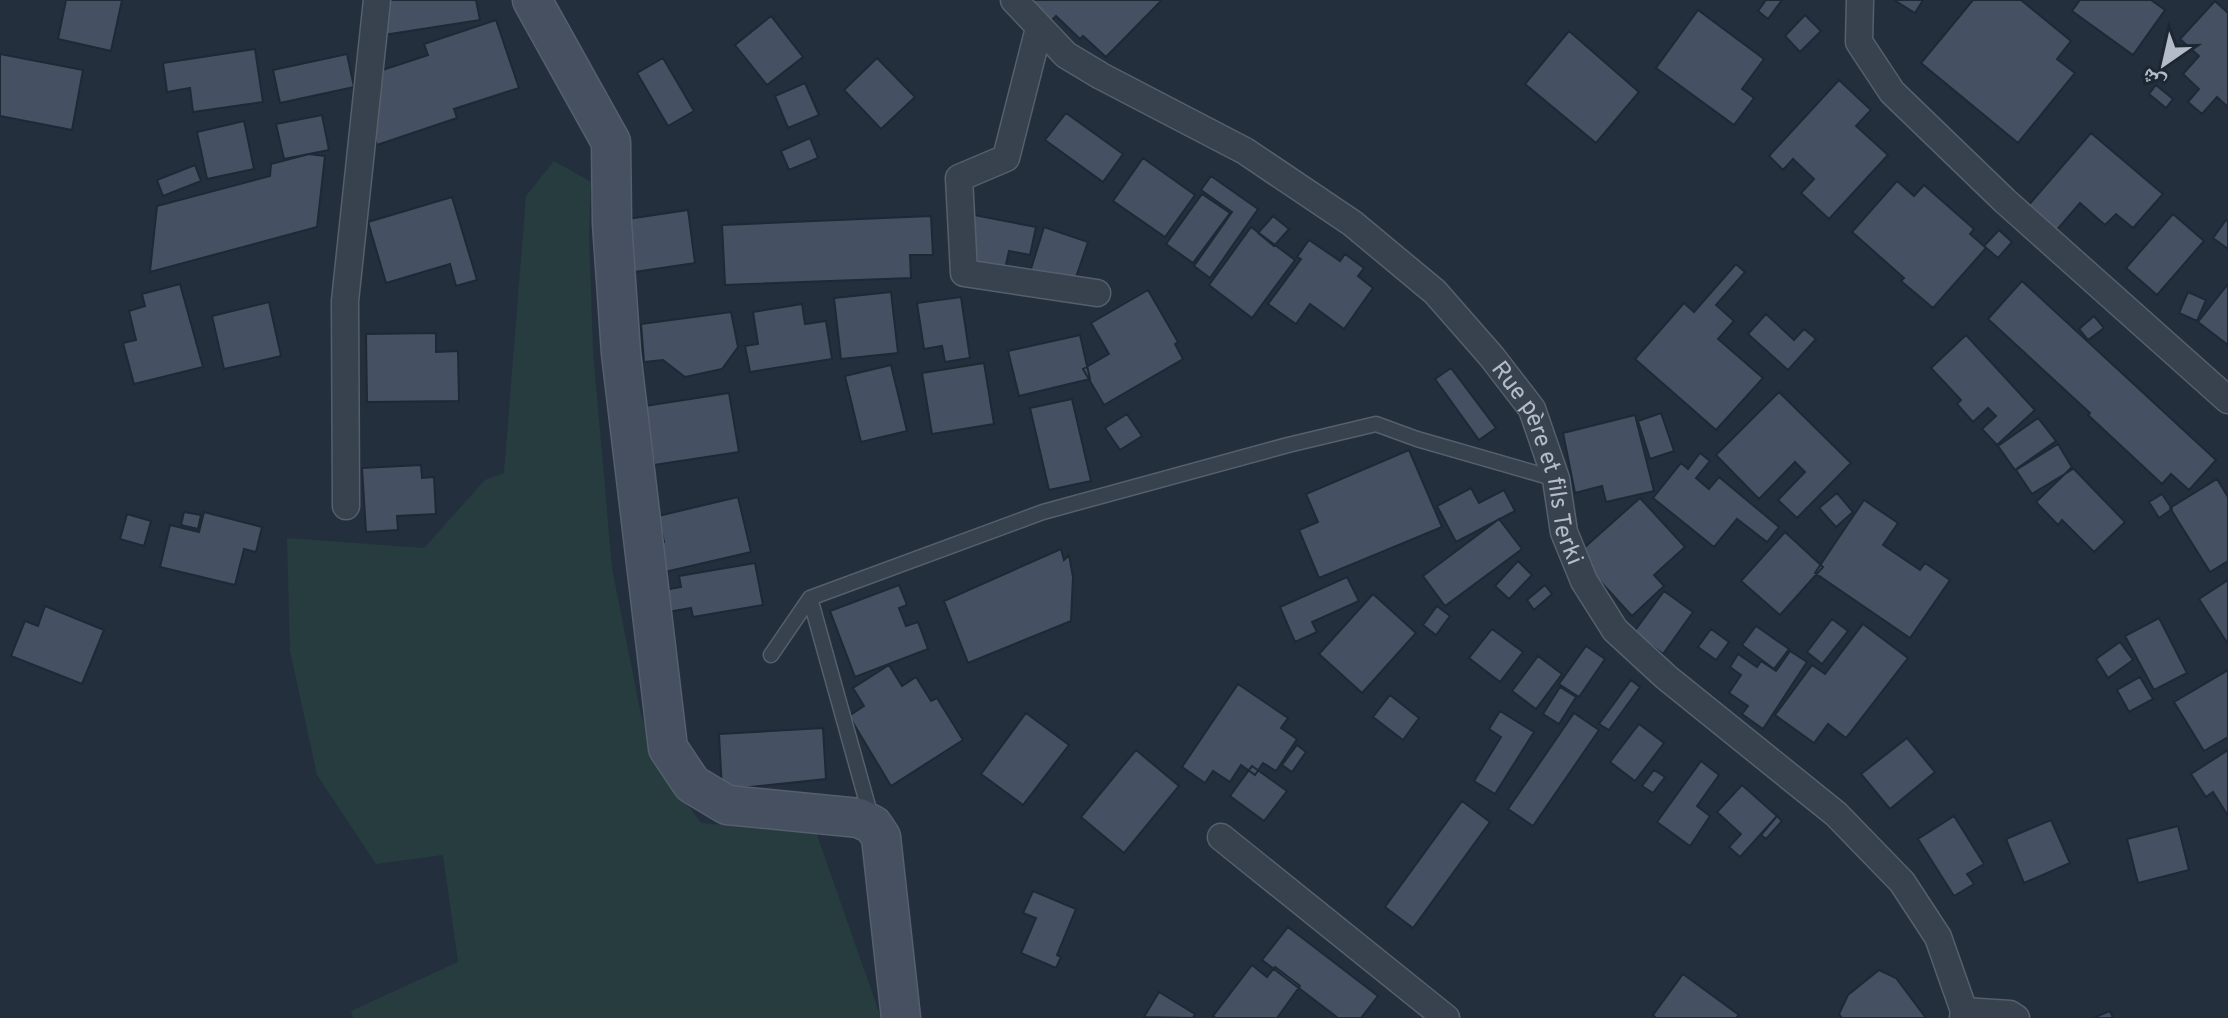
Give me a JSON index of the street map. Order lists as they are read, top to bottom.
{
  "streets": {
    "street": ["Rue père et fils Terki"]
  },
  "north": "bottom left"
}
